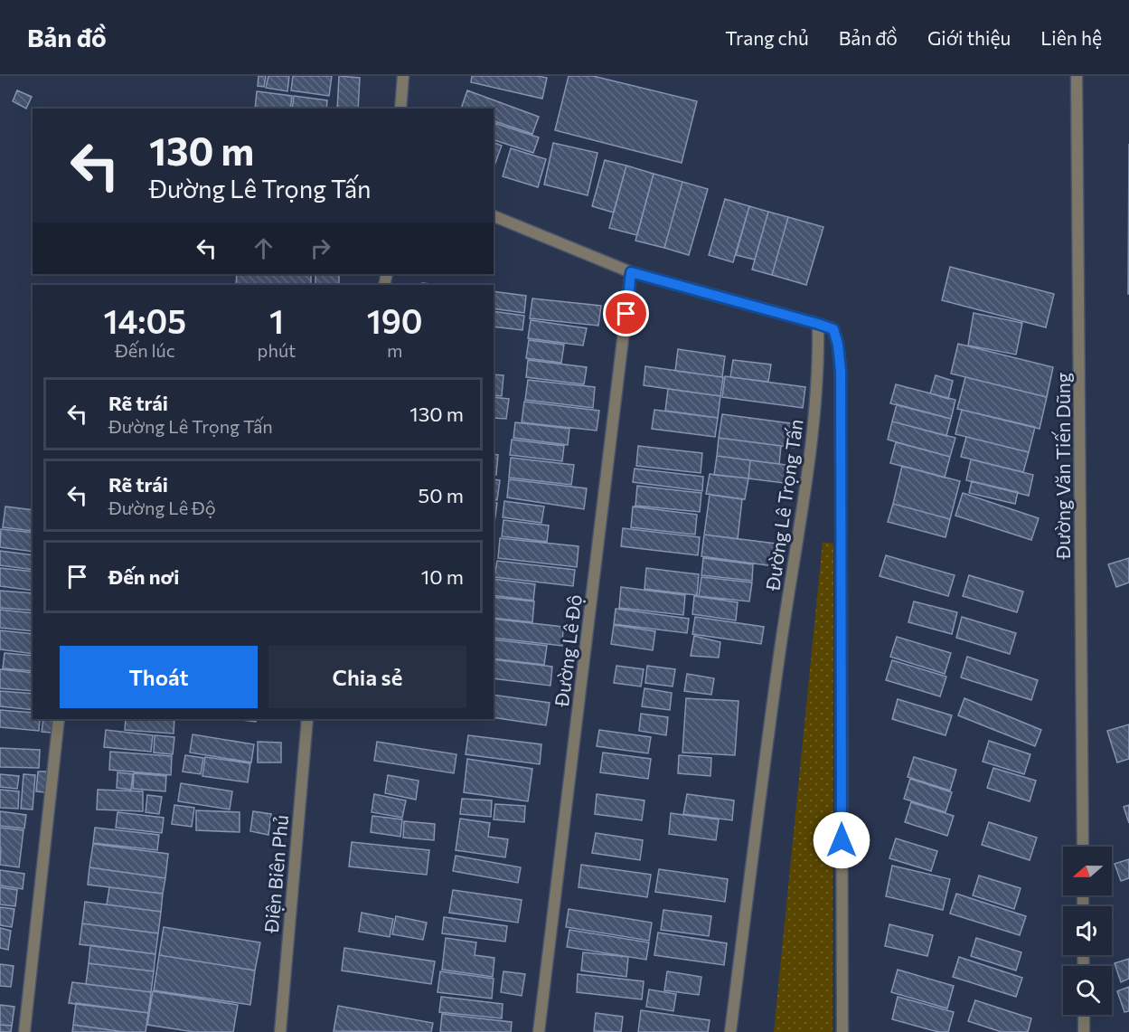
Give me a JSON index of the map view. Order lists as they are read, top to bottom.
{
  "streets": {
    "street": [
      "Đường Văn Tiến Dũng",
      "Đường Lê Trọng Tấn",
      "Đường Lê Độ",
      "Điện Biên Phủ"
    ]
  },
  "north": "left",
  "page": {
    "header": "Bản đồ",
    "nav": [
      "Trang chủ",
      "Bản đồ",
      "Giới thiệu",
      "Liên hệ"
    ],
    "turn": ["130 m", "Đường Lê Trọng Tấn"],
    "eta": [
      "14:05",
      "Đến lúc",
      "1",
      "phút",
      "190",
      "m"
    ],
    "list": [
      {
        "name": "Rẽ trái",
        "note": "Đường Lê Trọng Tấn",
        "value": "130 m"
      },
      {
        "name": "Rẽ trái",
        "note": "Đường Lê Độ",
        "value": "50 m"
      },
      {
        "name": "Đến nơi",
        "value": "10 m"
      }
    ],
    "buttons": ["Thoát", "Chia sẻ"]
  }
}
